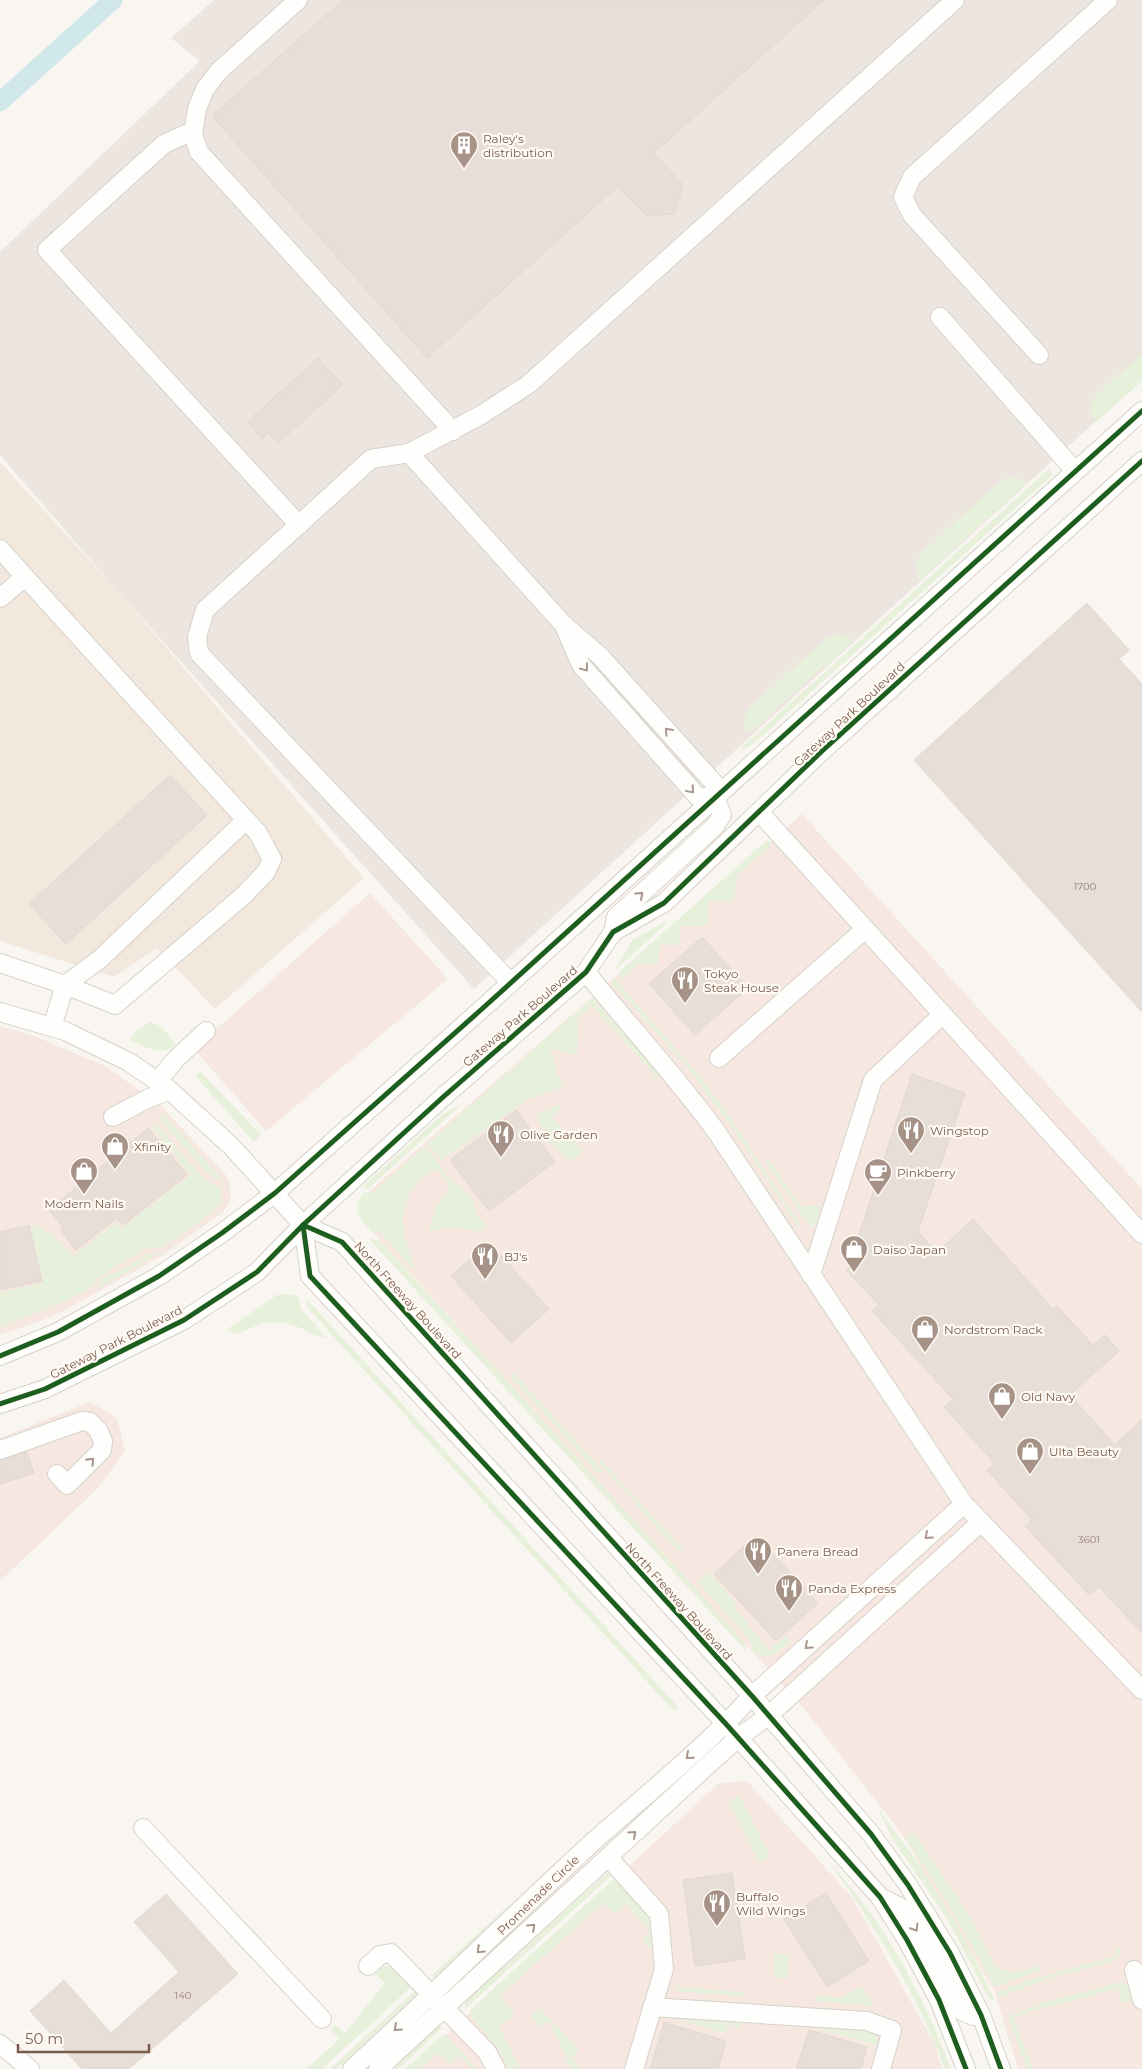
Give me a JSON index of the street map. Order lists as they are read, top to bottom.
{
  "streets": {
    "street": ["Gateway Park Boulevard", "North Freeway Boulevard", "Promenade Circle"]
  },
  "crossings": [
    ["Gateway Park Boulevard", "North Freeway Boulevard"],
    ["North Freeway Boulevard", "Promenade Circle"]
  ],
  "places": {
    "building": ["Raley's distribution"],
    "restaurant": [
      "Tokyo Steak House",
      "Wingstop",
      "Olive Garden",
      "BJ's",
      "Panera Bread",
      "Panda Express",
      "Buffalo Wild Wings"
    ],
    "shop": [
      "Xfinity",
      "Modern Nails",
      "Daiso Japan",
      "Nordstrom Rack",
      "Old Navy",
      "Ulta Beauty"
    ],
    "cafe": ["Pinkberry"]
  },
  "house_numbers": ["1700", "3601", "140"],
  "scale_bar": "50 m"
}
